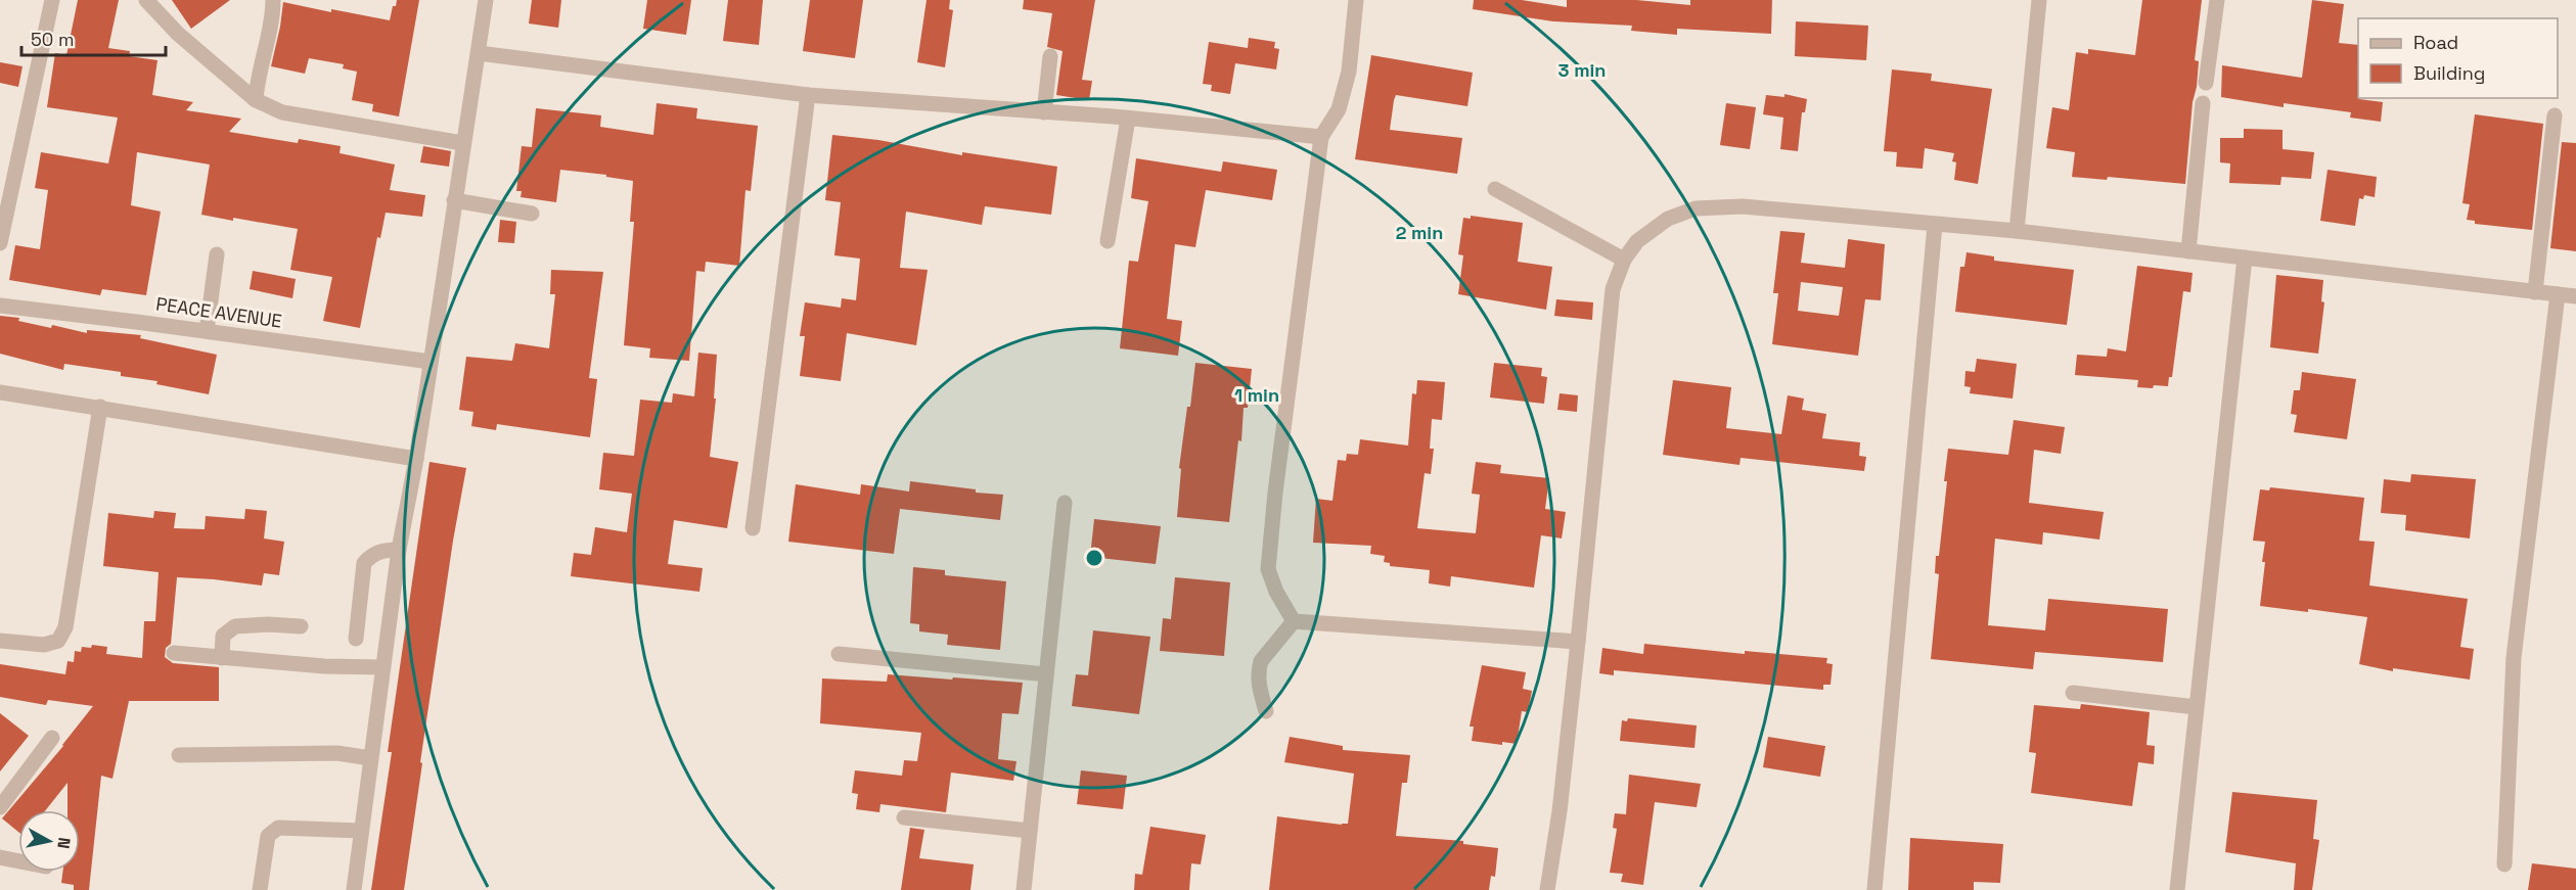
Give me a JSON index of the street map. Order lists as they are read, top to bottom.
{
  "streets": {
    "street": ["PEACE AVENUE"]
  },
  "legend": ["Road", "Building"],
  "scale_bar": "50 m",
  "north": "right",
  "rings": ["3 min", "2 min", "1 min"]
}
